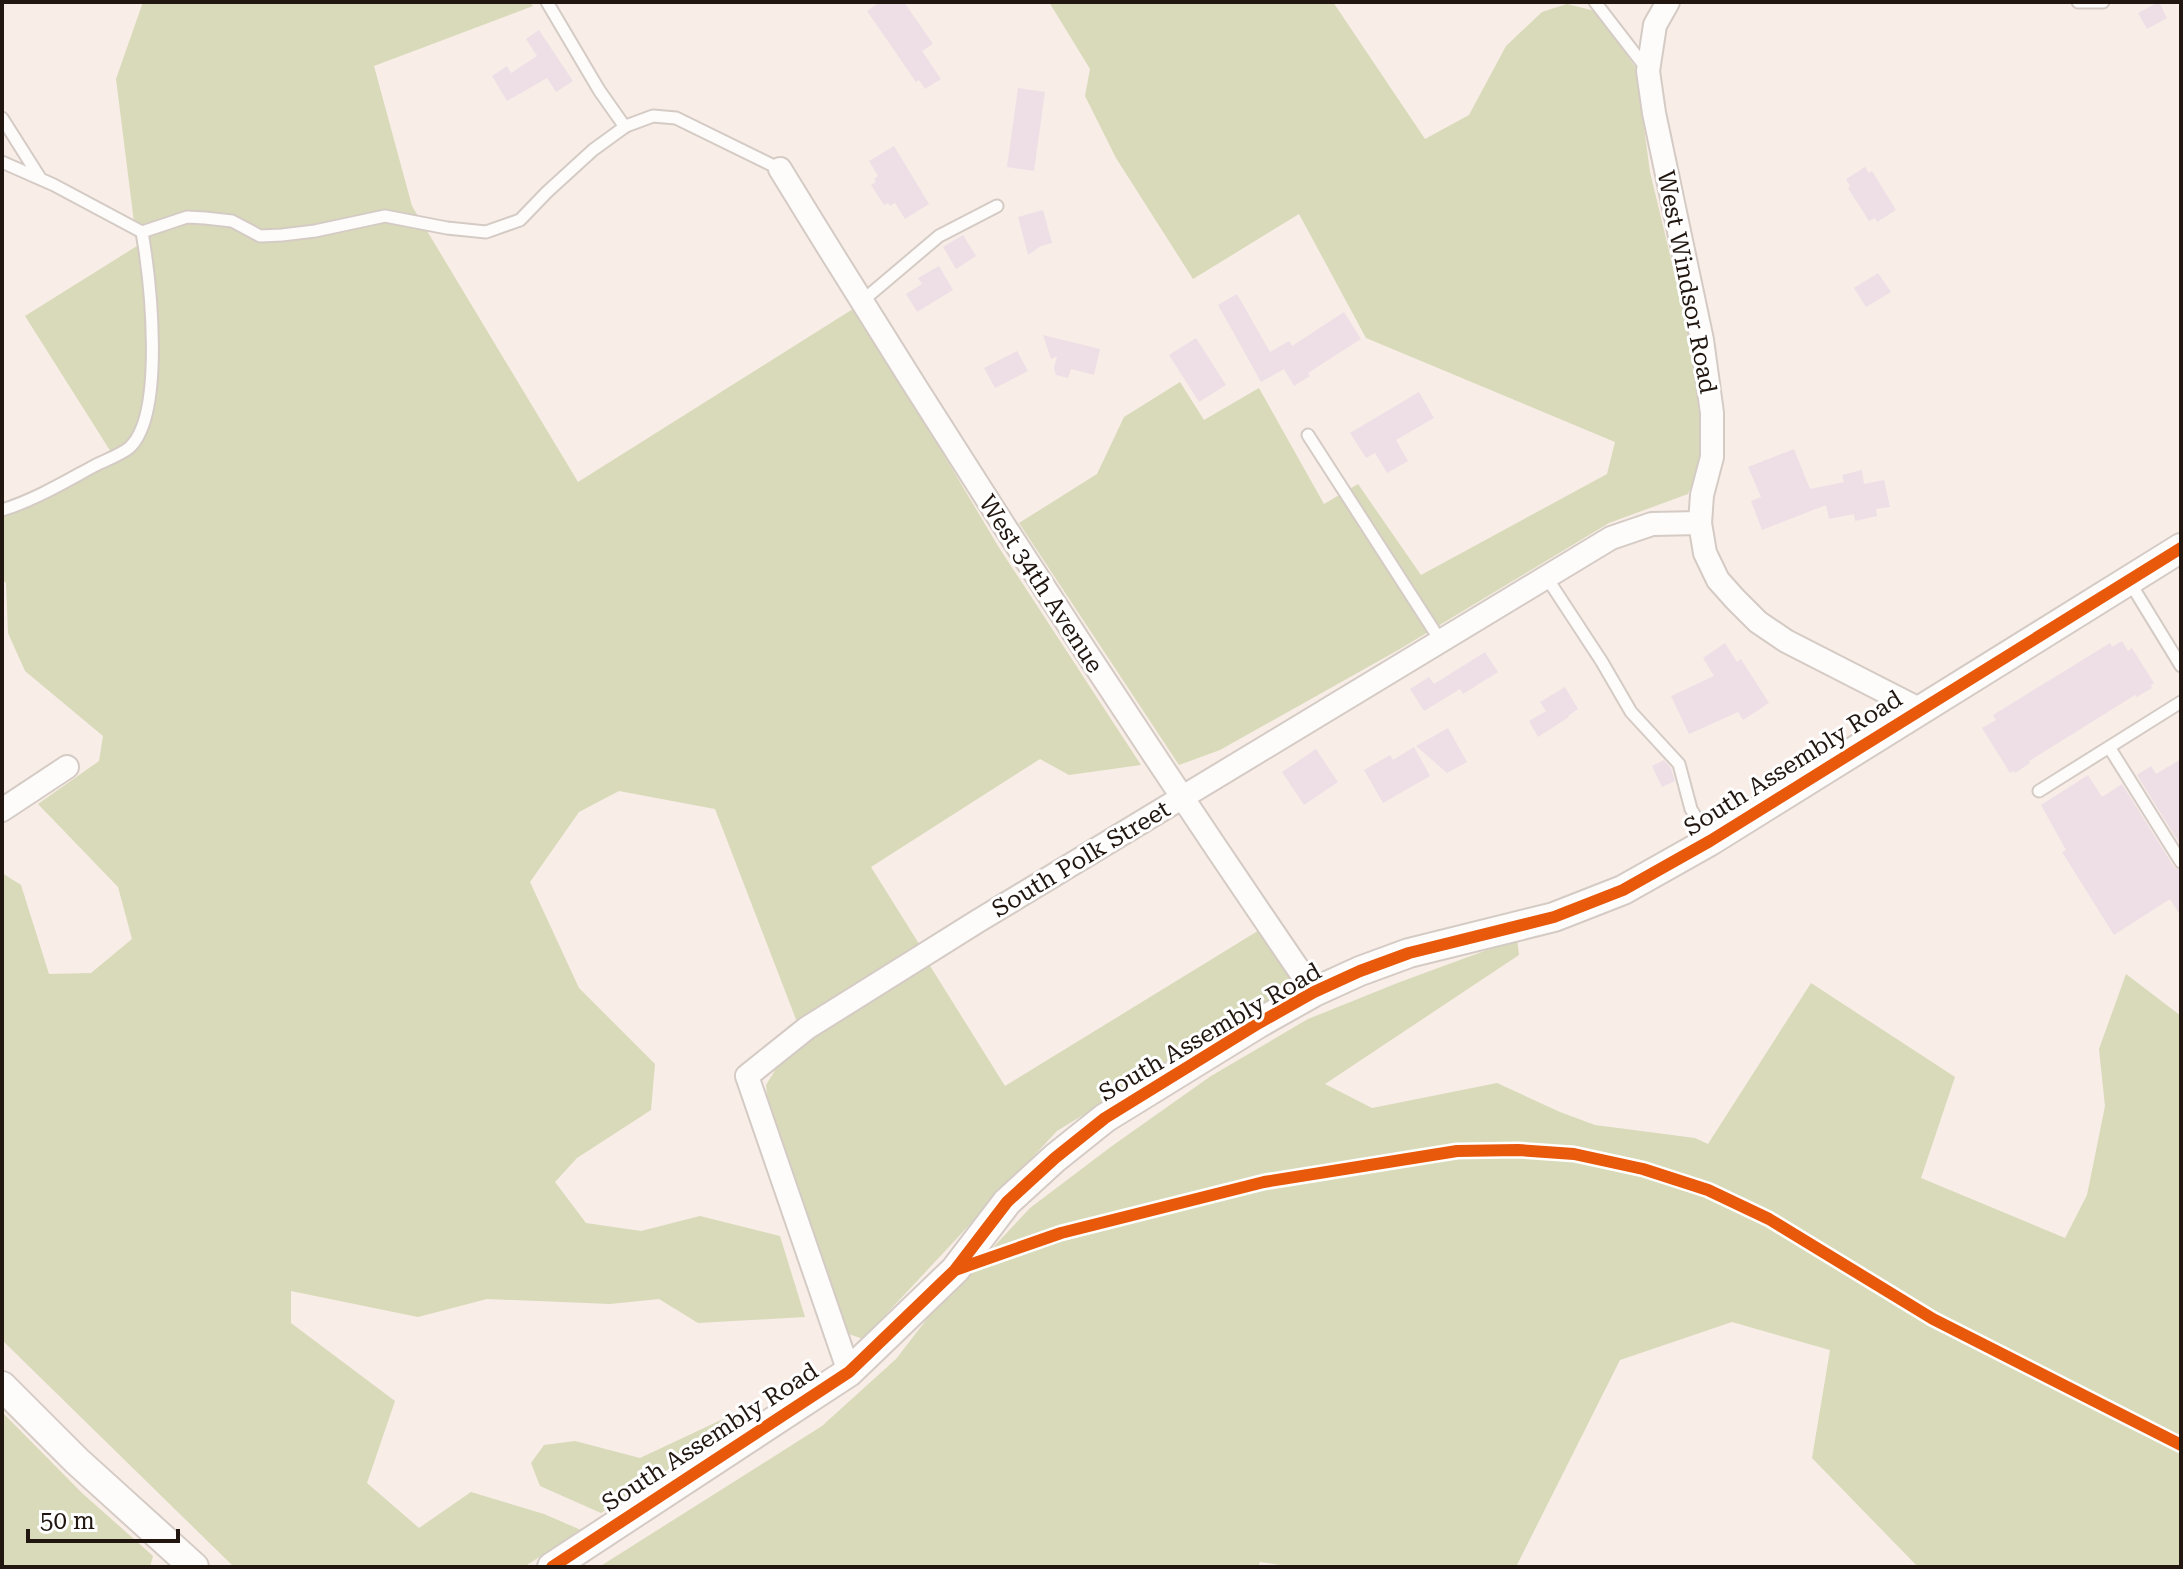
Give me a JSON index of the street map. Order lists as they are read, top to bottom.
{
  "streets": {
    "street": [
      "West Windsor Road",
      "West 34th Avenue",
      "South Assembly Road",
      "South Polk Street"
    ]
  },
  "crossings": [
    ["West Windsor Road", "South Assembly Road"],
    ["West Windsor Road", "South Polk Street"],
    ["West 34th Avenue", "South Assembly Road"],
    ["West 34th Avenue", "South Polk Street"],
    ["South Assembly Road", "South Polk Street"]
  ],
  "scale_bar": "50 m"
}
